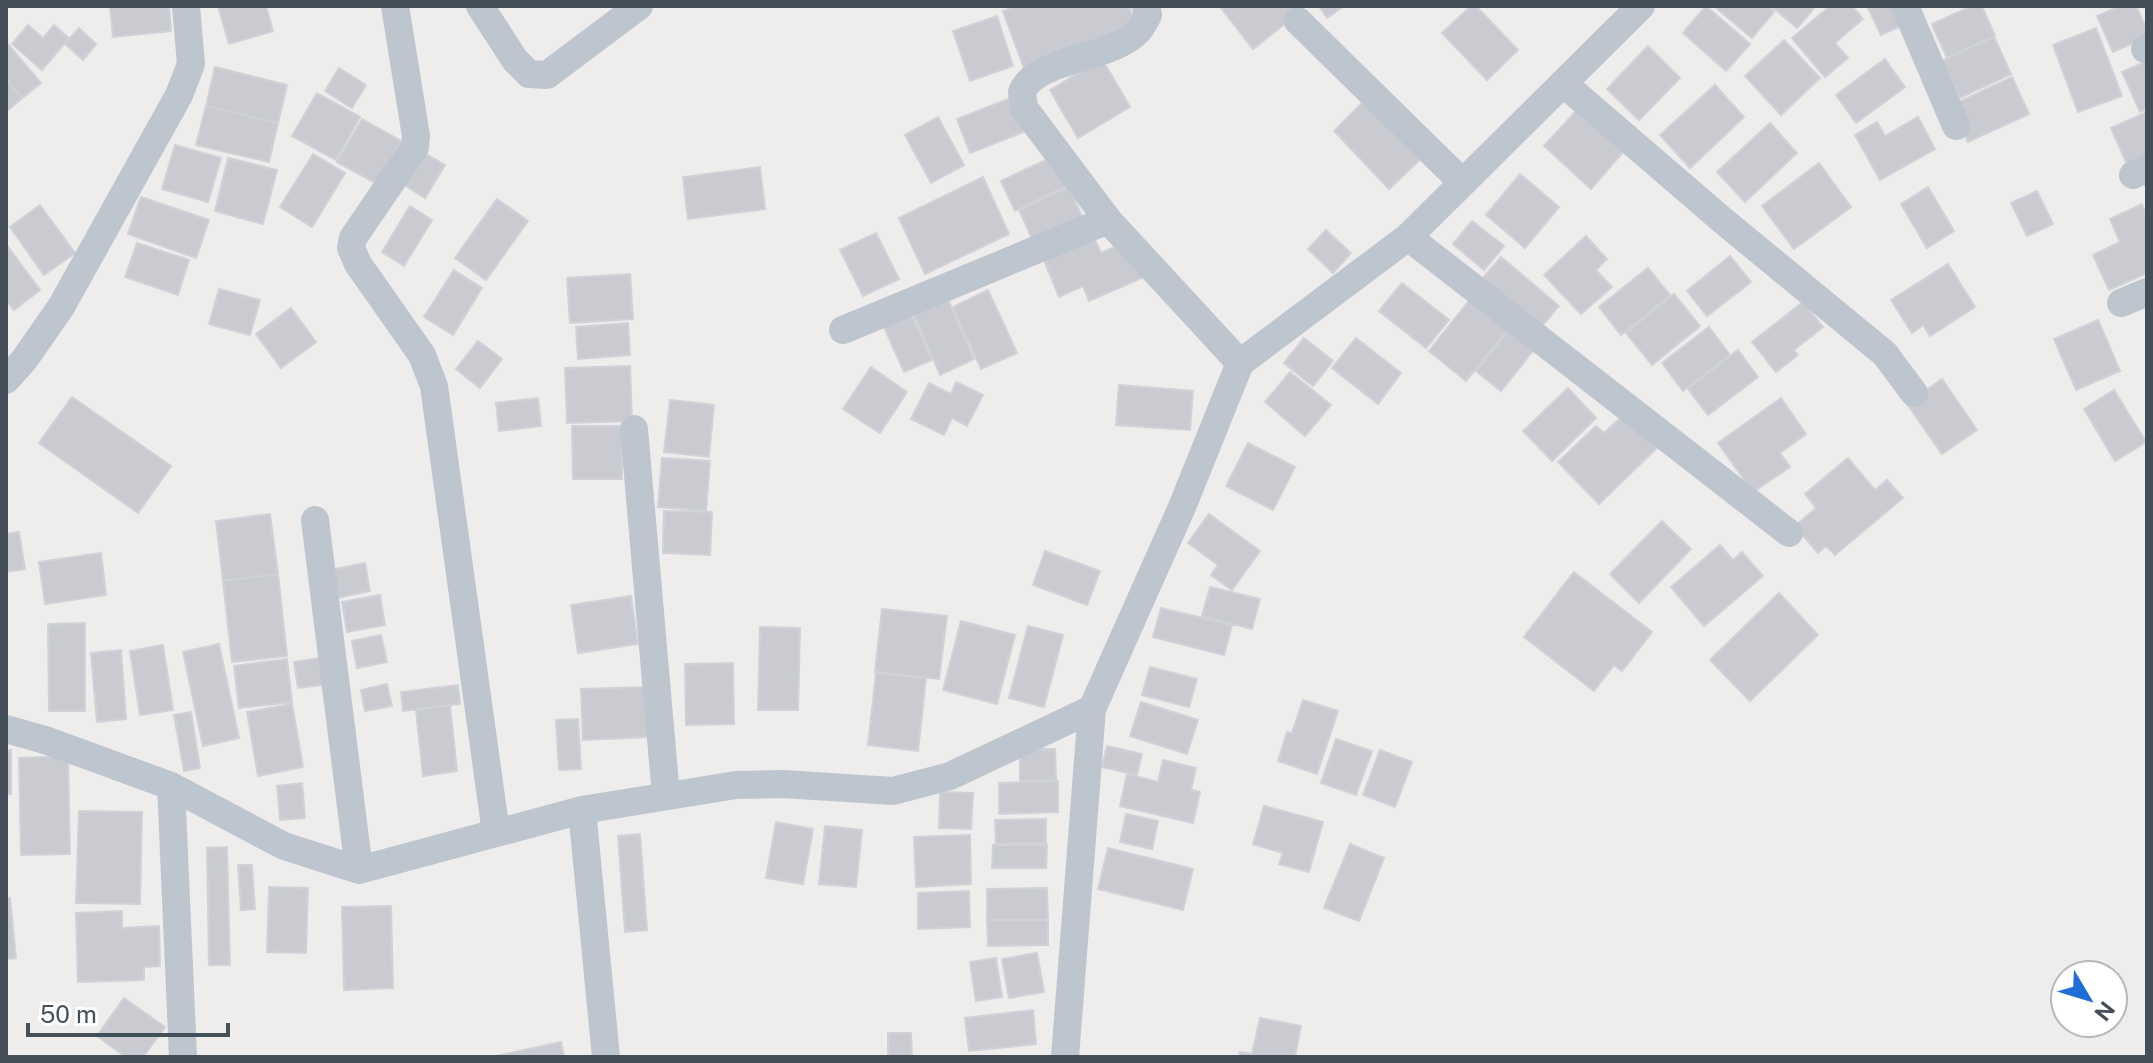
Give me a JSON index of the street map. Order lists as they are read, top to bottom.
{
  "scale_bar": "50 m",
  "north": "bottom right"
}
